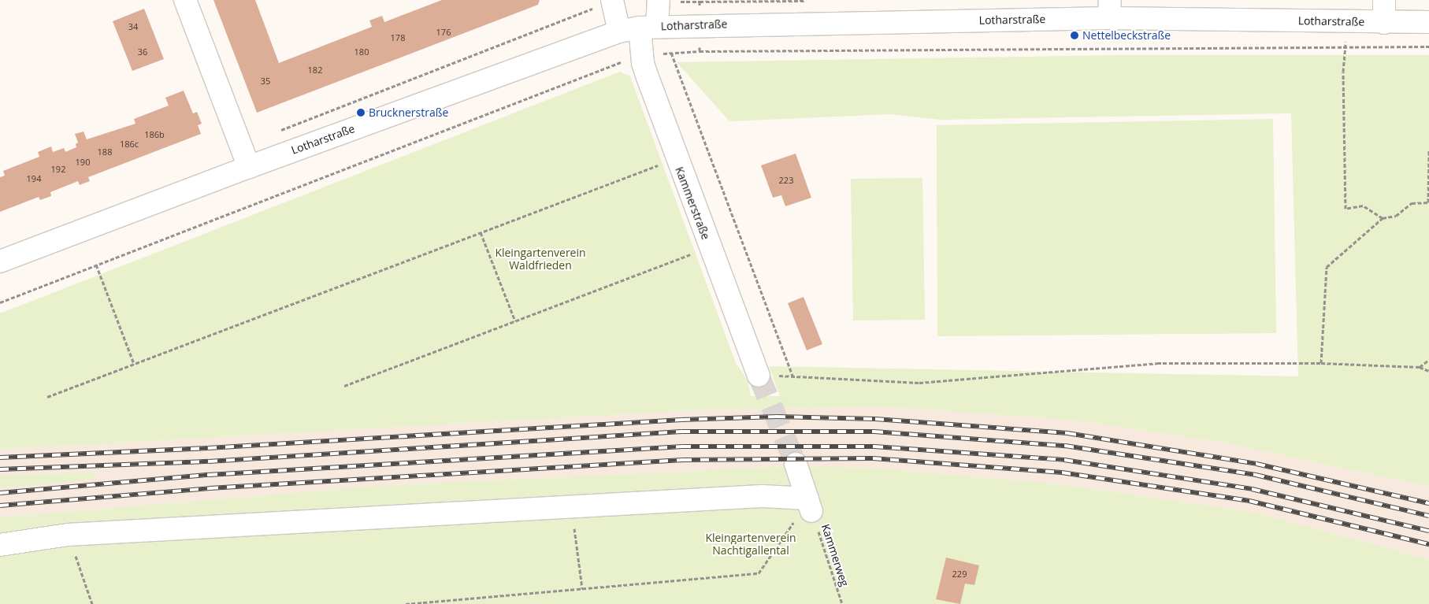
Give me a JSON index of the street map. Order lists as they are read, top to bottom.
{
  "streets": {
    "street": ["Lotharstraße", "Kammerstraße"],
    "path": ["Kammerweg"]
  },
  "crossings": [
    ["Lotharstraße", "Kammerstraße"]
  ],
  "parks": ["Kleingartenverein Waldfrieden", "Kleingartenverein Nachtigallental"],
  "places": ["Nettelbeckstraße", "Brucknerstraße"],
  "house_numbers": [
    "34",
    "176",
    "178",
    "36",
    "180",
    "182",
    "35",
    "186b",
    "186c",
    "188",
    "190",
    "192",
    "194",
    "223",
    "229"
  ]
}
